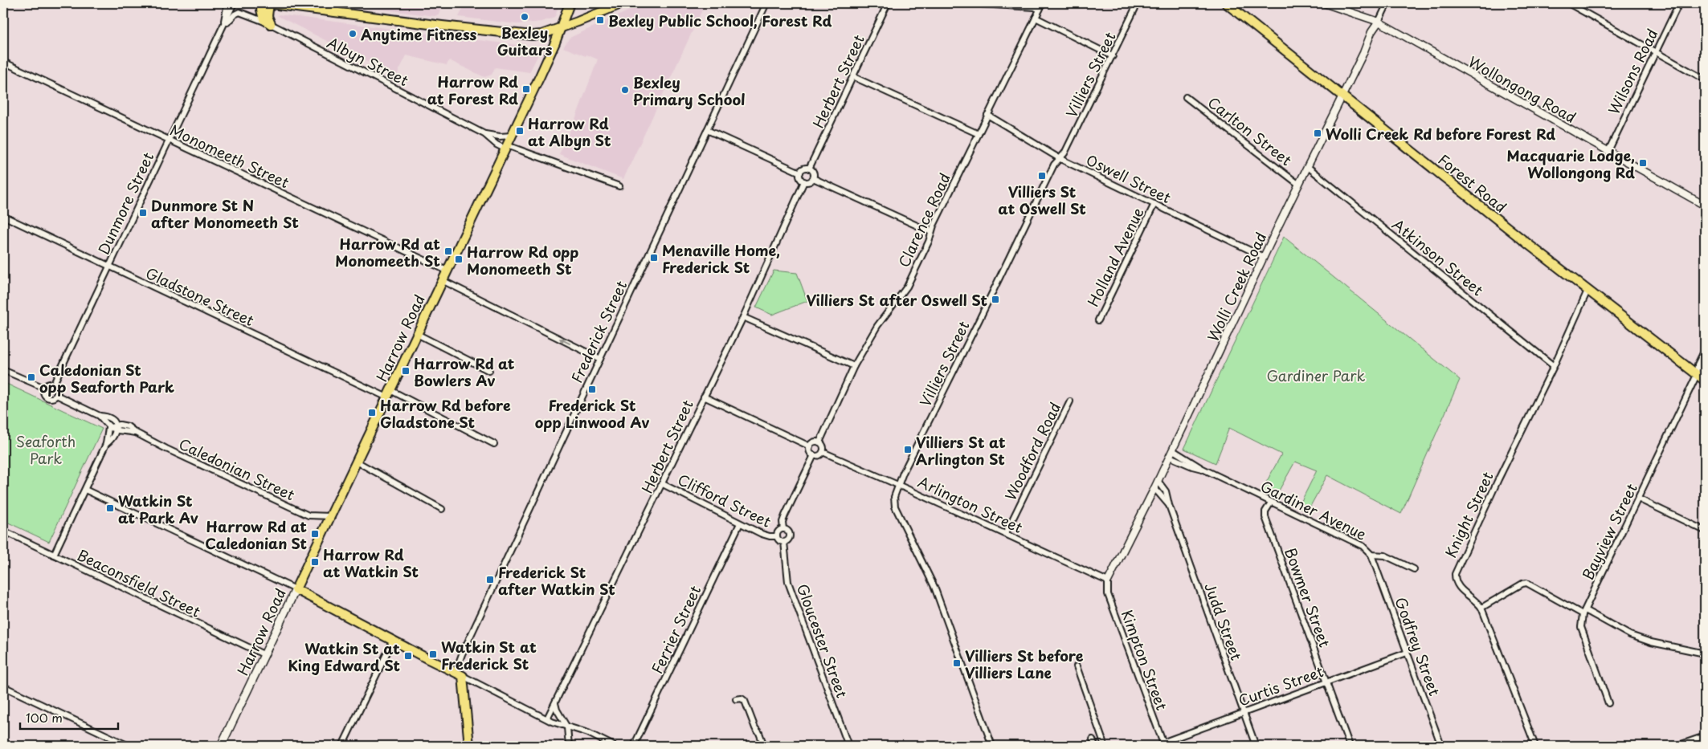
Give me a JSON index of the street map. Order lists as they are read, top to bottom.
{
  "streets": {
    "main road": ["Forest Road", "Frederick Street", "Harrow Road"],
    "street": [
      "Albyn Street",
      "Wilsons Road",
      "Villiers Street",
      "Herbert Street",
      "Wollongong Road",
      "Carlton Street",
      "Monomeeth Street",
      "Oswell Street",
      "Dunmore Street",
      "Clarence Road",
      "Holland Avenue",
      "Atkinson Street",
      "Wolli Creek Road",
      "Gladstone Street",
      "Woodford Road",
      "Caledonian Street",
      "Clifford Street",
      "Arlington Street",
      "Gardiner Avenue",
      "Knight Street",
      "Bayview Street",
      "Beaconsfield Street",
      "Bowmer Street",
      "Judd Street",
      "Ferrier Street",
      "Gloucester Street",
      "Godfrey Street",
      "Kimpton Street",
      "Curtis Street"
    ]
  },
  "crossings": [
    ["Albyn Street", "Dunmore Street"],
    ["Albyn Street", "Harrow Road"],
    ["Wilsons Road", "Wollongong Road"],
    ["Villiers Street", "Oswell Street"],
    ["Villiers Street", "Arlington Street"],
    ["Herbert Street", "Clifford Street"],
    ["Wollongong Road", "Wolli Creek Road"],
    ["Carlton Street", "Wolli Creek Road"],
    ["Monomeeth Street", "Dunmore Street"],
    ["Monomeeth Street", "Harrow Road"],
    ["Oswell Street", "Clarence Road"],
    ["Oswell Street", "Holland Avenue"],
    ["Oswell Street", "Wolli Creek Road"],
    ["Forest Road", "Wolli Creek Road"],
    ["Forest Road", "Knight Street"],
    ["Forest Road", "Bayview Street"],
    ["Dunmore Street", "Gladstone Street"],
    ["Dunmore Street", "Caledonian Street"],
    ["Clarence Road", "Arlington Street"],
    ["Atkinson Street", "Wolli Creek Road"],
    ["Atkinson Street", "Knight Street"],
    ["Wolli Creek Road", "Arlington Street"],
    ["Wolli Creek Road", "Gardiner Avenue"],
    ["Wolli Creek Road", "Judd Street"],
    ["Wolli Creek Road", "Kimpton Street"],
    ["Gladstone Street", "Harrow Road"],
    ["Harrow Road", "Caledonian Street"],
    ["Harrow Road", "Beaconsfield Street"],
    ["Woodford Road", "Arlington Street"],
    ["Clifford Street", "Ferrier Street"],
    ["Clifford Street", "Gloucester Street"],
    ["Arlington Street", "Kimpton Street"],
    ["Gardiner Avenue", "Bowmer Street"],
    ["Gardiner Avenue", "Godfrey Street"],
    ["Bowmer Street", "Curtis Street"],
    ["Judd Street", "Curtis Street"],
    ["Godfrey Street", "Curtis Street"],
    ["Kimpton Street", "Curtis Street"]
  ],
  "parks": ["Gardiner Park", "Seaforth Park"],
  "places": {
    "other": ["Bexley Guitars", "Anytime Fitness", "Bexley Primary School"],
    "transit": [
      "Bexley Public School, Forest Rd",
      "Harrow Rd at Forest Rd",
      "Harrow Rd at Albyn St",
      "Wolli Creek Rd before Forest Rd",
      "Macquarie Lodge, Wollongong Rd",
      "Villiers St at Oswell St",
      "Dunmore St N after Monomeeth St",
      "Harrow Rd at Monomeeth St",
      "Menaville Home, Frederick St",
      "Harrow Rd opp Monomeeth St",
      "Villiers St after Oswell St",
      "Harrow Rd at Bowlers Av",
      "Caledonian St opp Seaforth Park",
      "Frederick St opp Linwood Av",
      "Harrow Rd before Gladstone St",
      "Villiers St at Arlington St",
      "Watkin St at Park Av",
      "Harrow Rd at Caledonian St",
      "Harrow Rd at Watkin St",
      "Frederick St after Watkin St",
      "Watkin St at Frederick St",
      "Watkin St at King Edward St",
      "Villiers St before Villiers Lane"
    ]
  },
  "scale_bar": "100 m"
}
